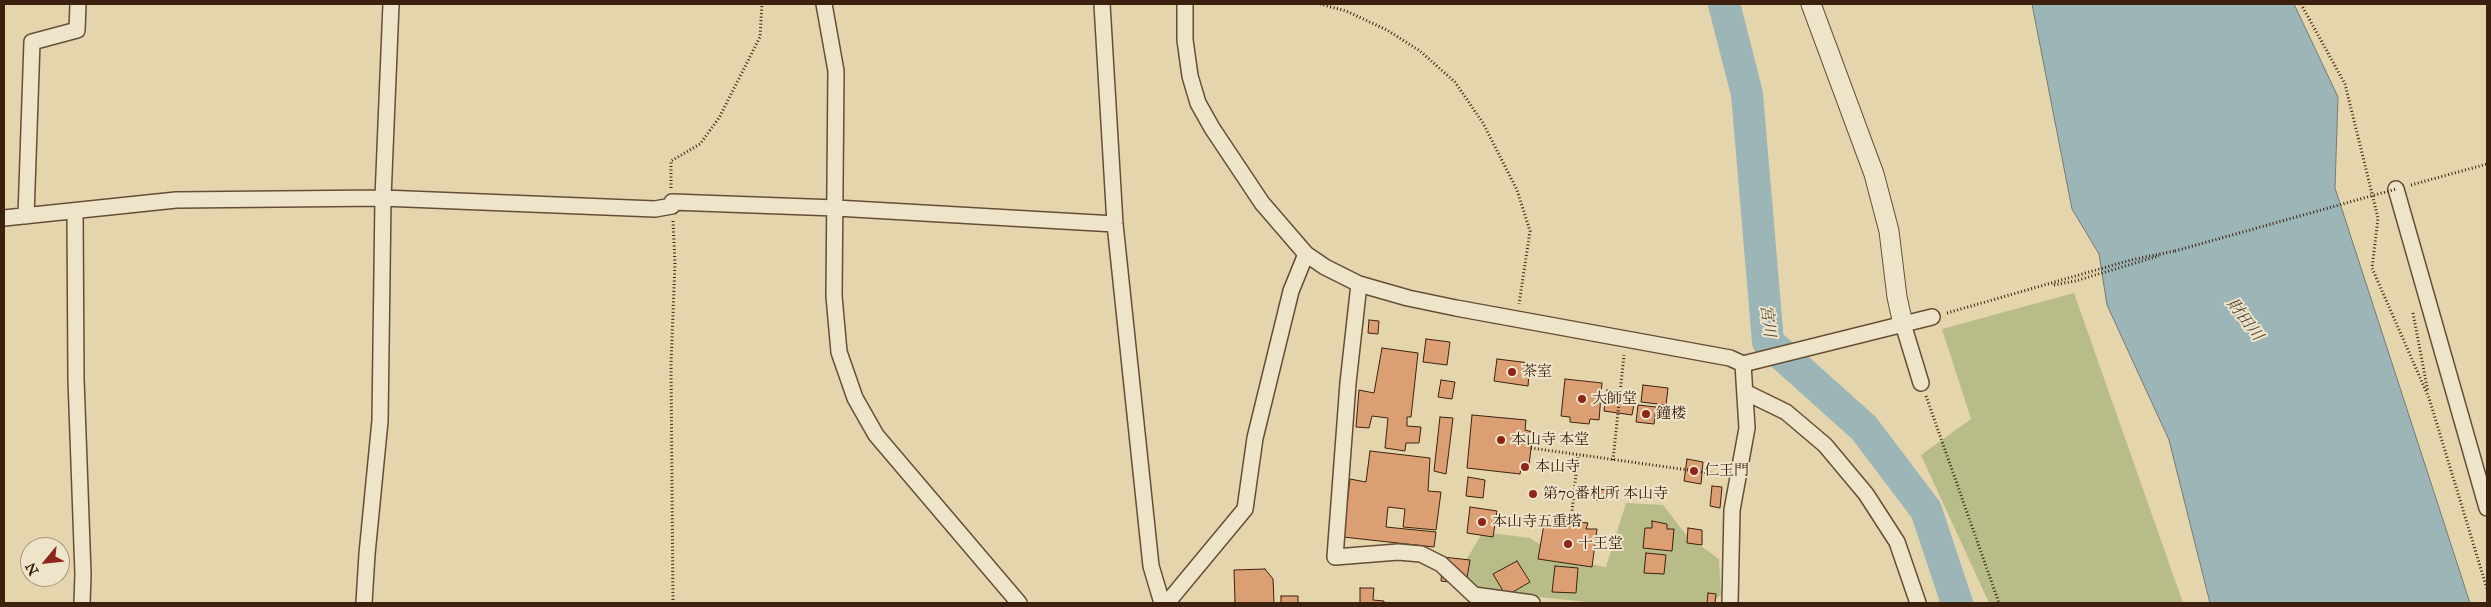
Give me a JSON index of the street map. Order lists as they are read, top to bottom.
{
  "water": ["財田川", "宮川"],
  "places": [
    "茶室",
    "大師堂",
    "鐘楼",
    "本山寺 本堂",
    "本山寺",
    "仁王門",
    "第70番札所 本山寺",
    "本山寺五重塔",
    "十王堂"
  ],
  "north": "bottom left"
}
